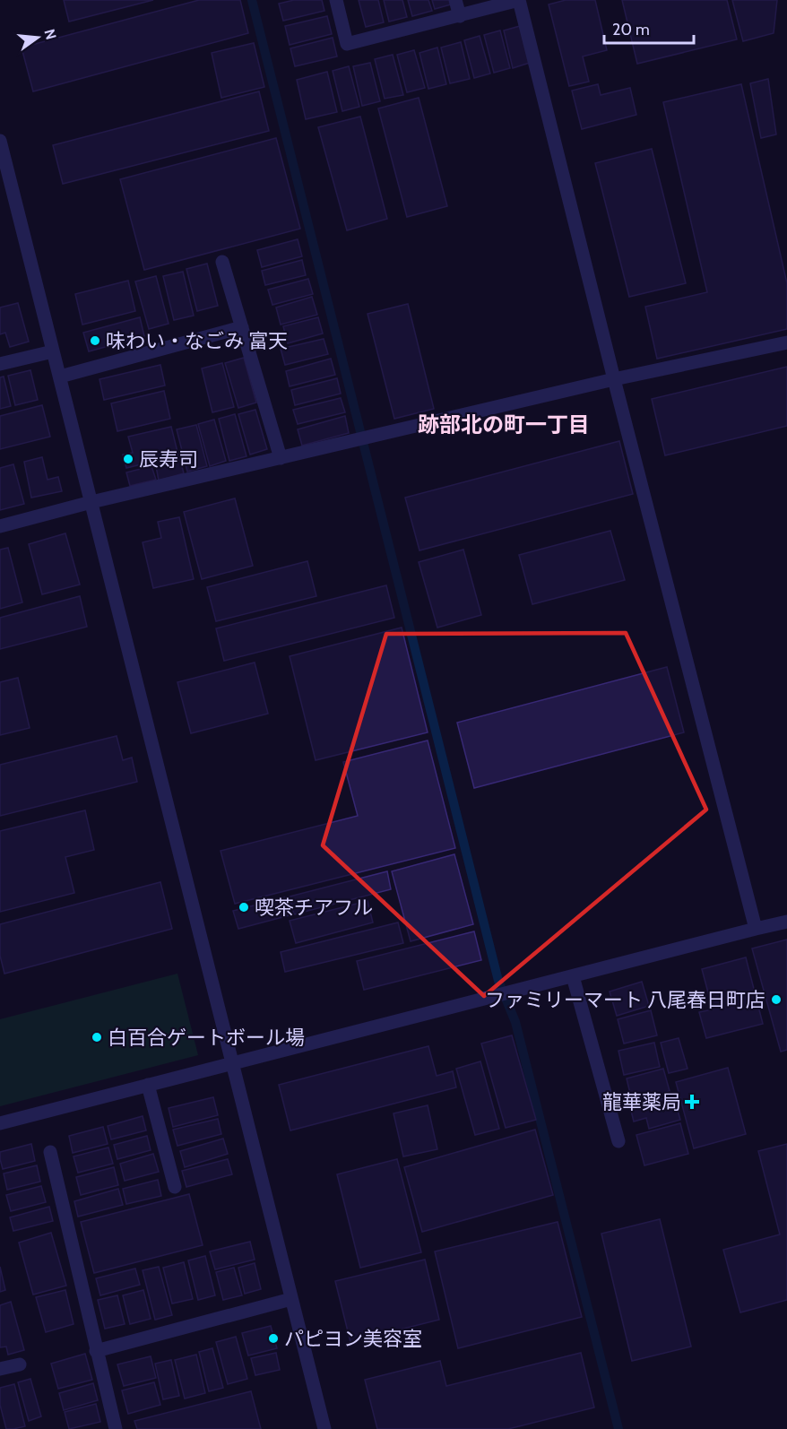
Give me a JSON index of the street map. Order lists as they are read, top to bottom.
{
  "districts": ["跡部北の町一丁目"],
  "places": {
    "other": [
      "味わい・なごみ 富天",
      "辰寿司",
      "喫茶チアフル",
      "ファミリーマート 八尾春日町店",
      "白百合ゲートボール場",
      "パピヨン美容室"
    ],
    "health": ["龍華薬局"]
  },
  "scale_bar": "20 m",
  "north": "right"
}
